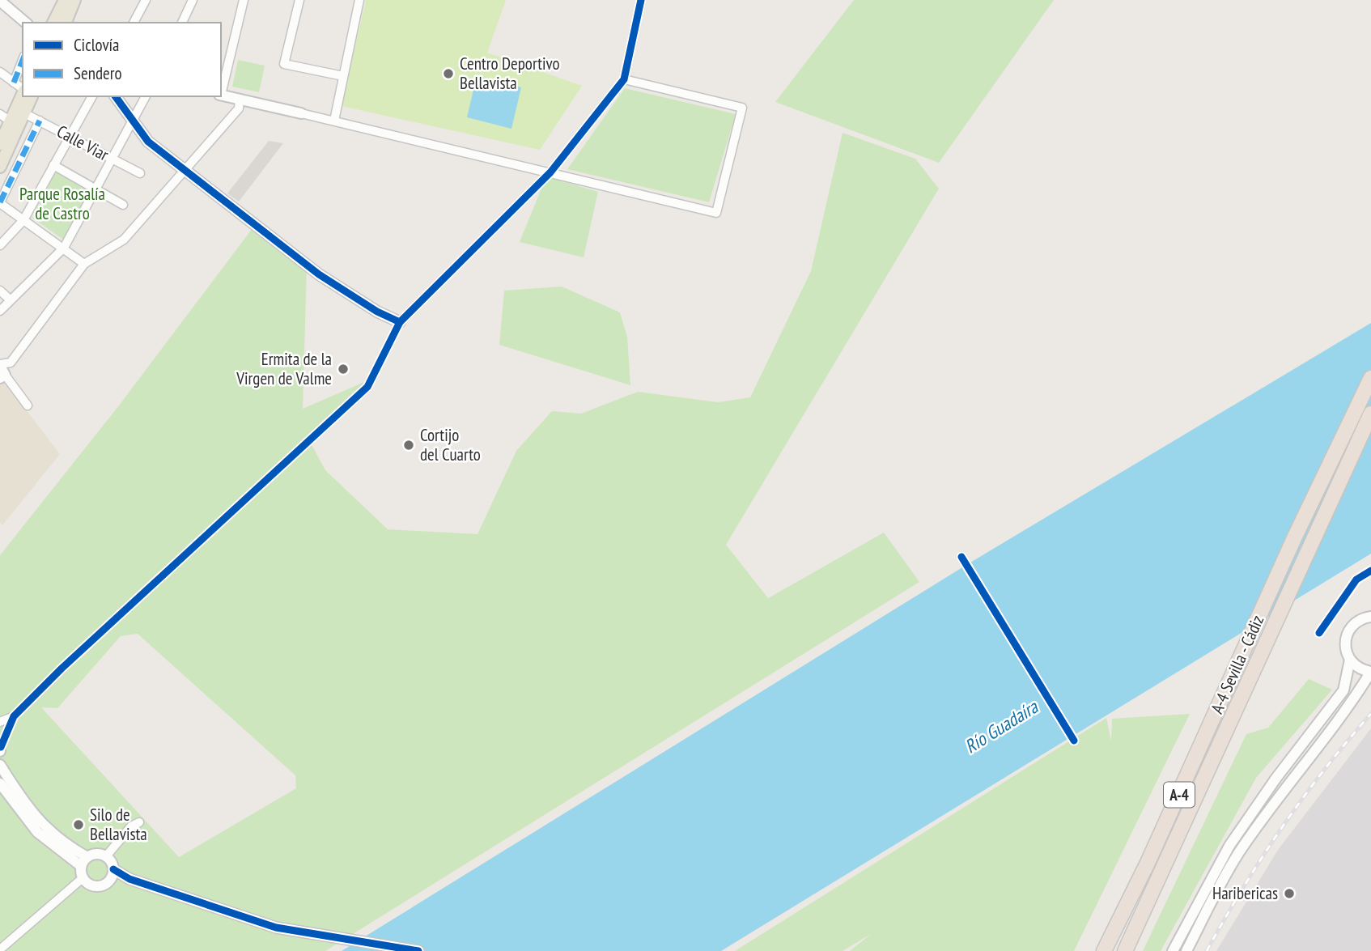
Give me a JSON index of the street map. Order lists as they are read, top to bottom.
{
  "streets": {
    "highway": ["A-4 Sevilla - Cádiz", "A-4"],
    "street": ["Calle Viar"]
  },
  "water": ["Río Guadaíra"],
  "parks": ["Parque Rosalía de Castro"],
  "places": [
    "Centro Deportivo Bellavista",
    "Ermita de la Virgen de Valme",
    "Cortijo del Cuarto",
    "Silo de Bellavista",
    "Haribericas"
  ],
  "legend": ["Ciclovía", "Sendero"]
}
